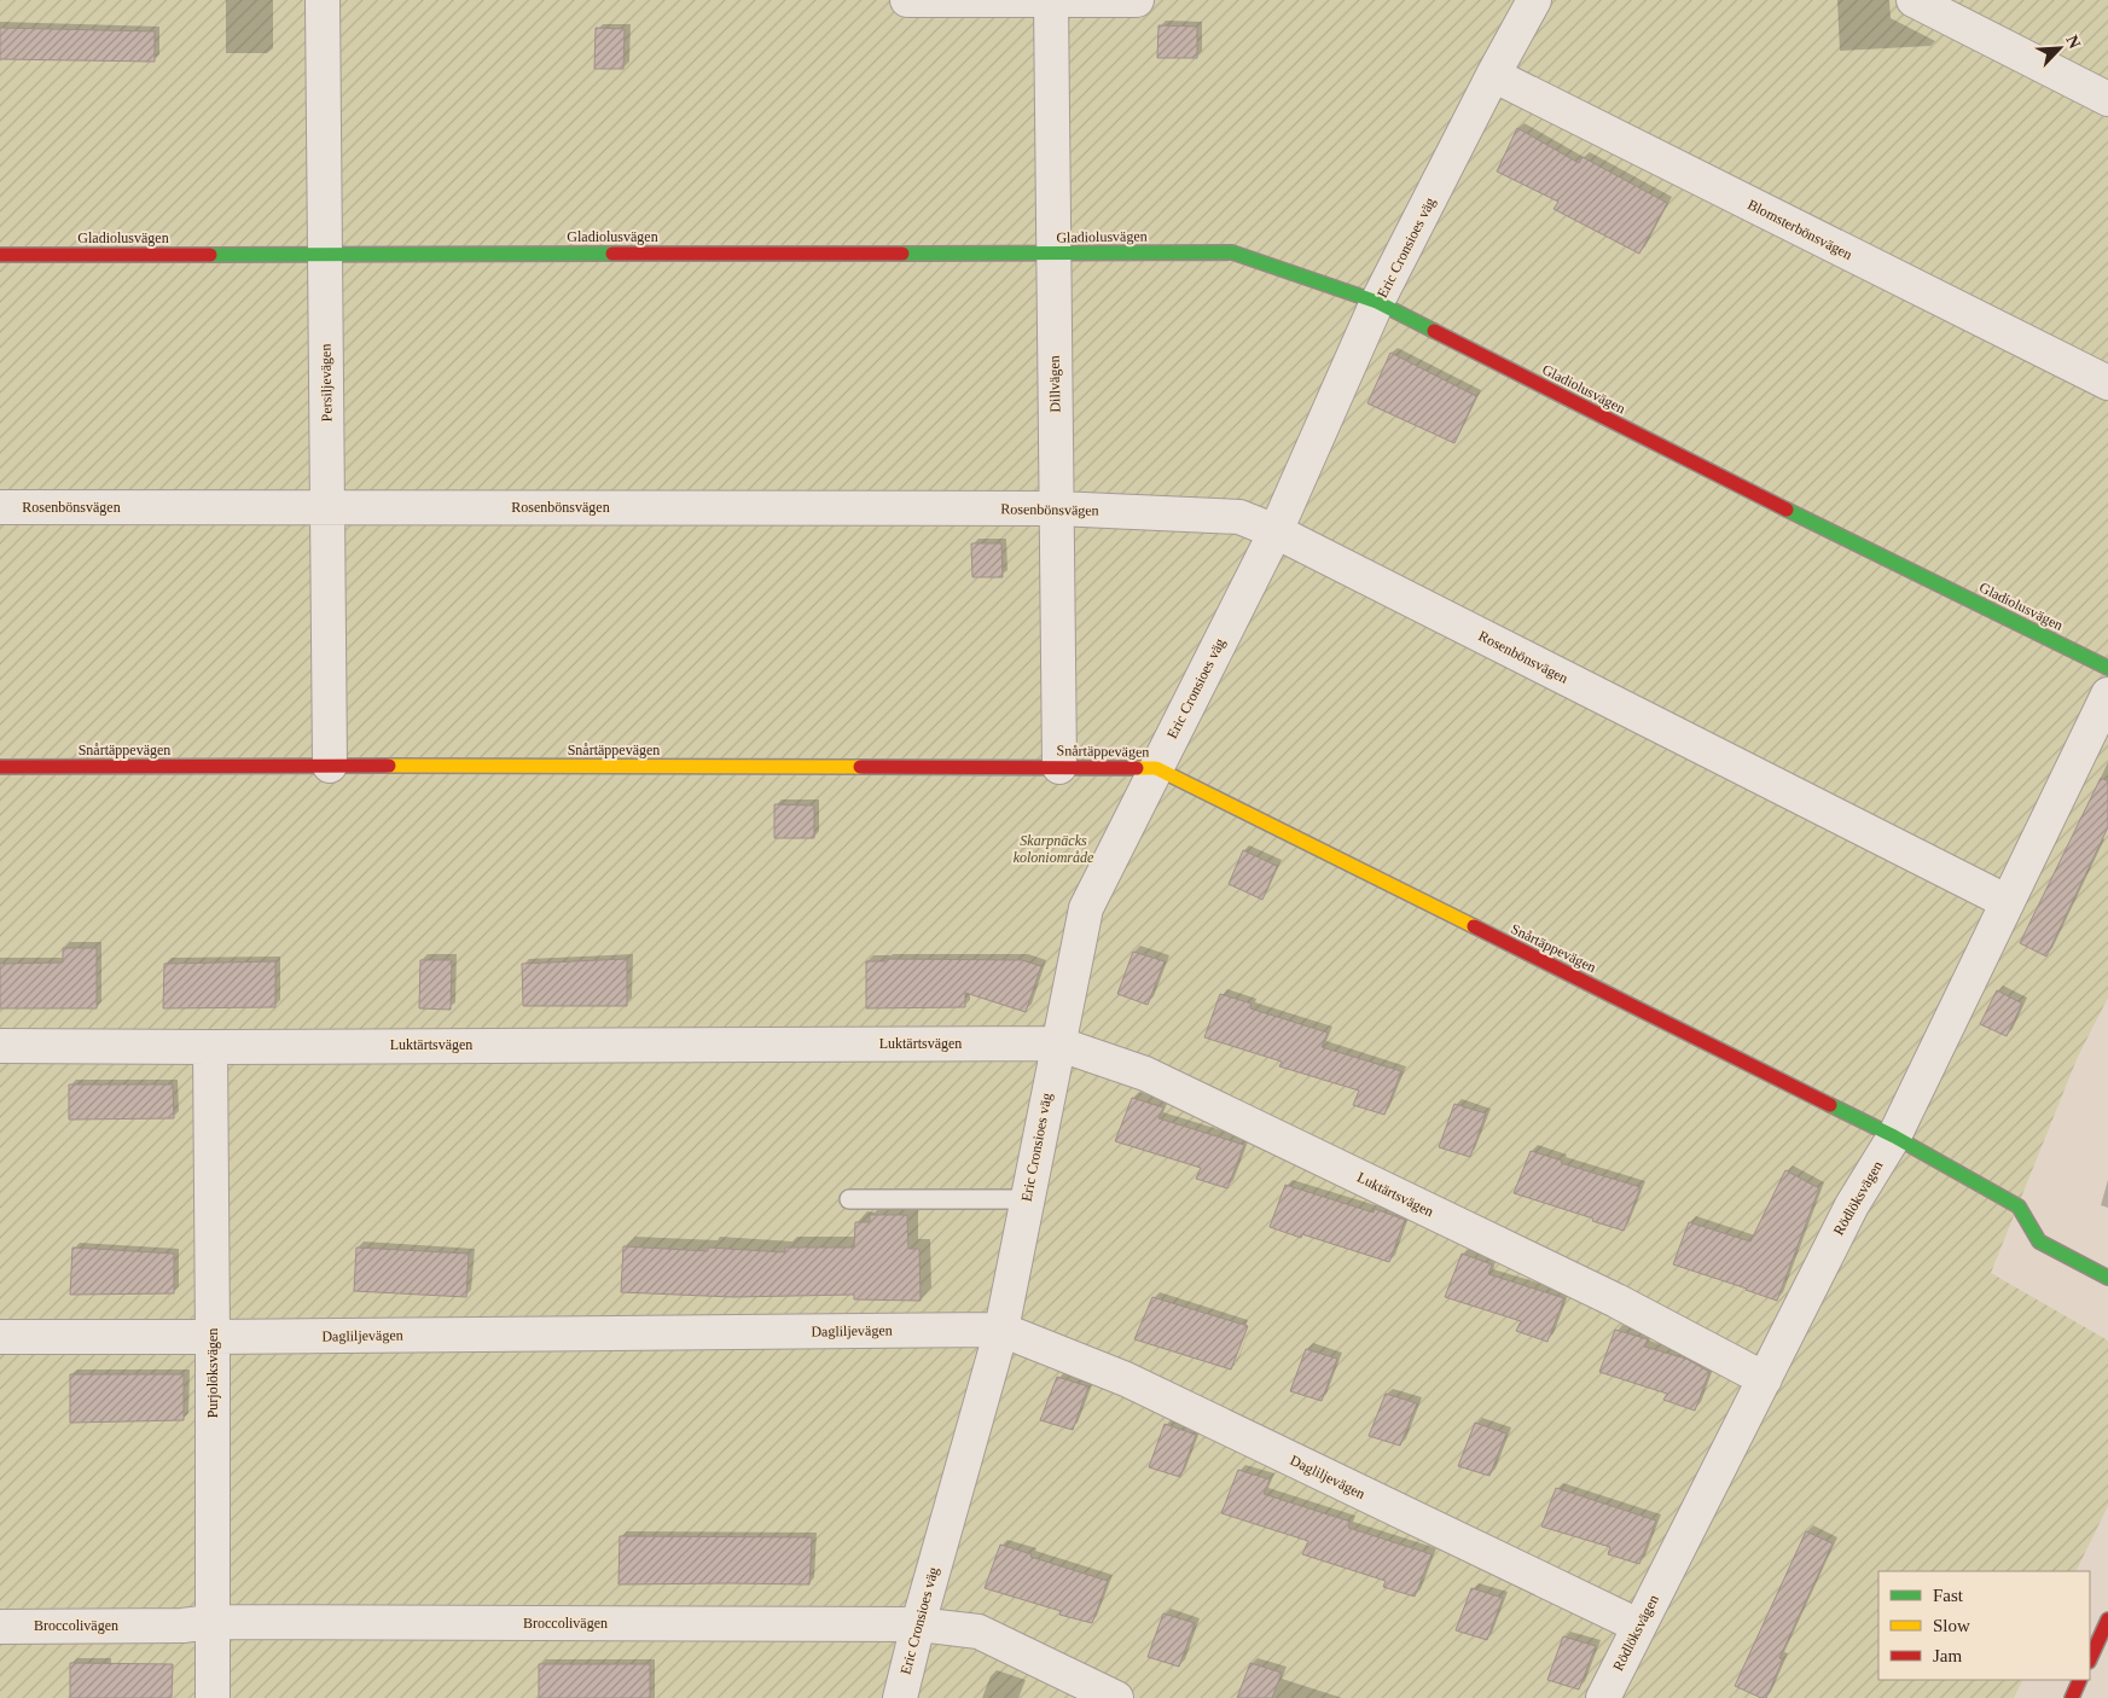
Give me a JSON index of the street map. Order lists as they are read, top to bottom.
{
  "streets": {
    "street": [
      "Blomsterbönsvägen",
      "Gladiolusvägen",
      "Eric Cronsioes väg",
      "Persiljevägen",
      "Dillvägen",
      "Rosenbönsvägen",
      "Snårtäppevägen",
      "Luktärtsvägen",
      "Rödlöksvägen",
      "Dagliljevägen",
      "Purjolöksvägen",
      "Broccolivägen"
    ]
  },
  "crossings": [
    ["Blomsterbönsvägen", "Eric Cronsioes väg"],
    ["Gladiolusvägen", "Eric Cronsioes väg"],
    ["Gladiolusvägen", "Persiljevägen"],
    ["Gladiolusvägen", "Dillvägen"],
    ["Eric Cronsioes väg", "Rosenbönsvägen"],
    ["Eric Cronsioes väg", "Snårtäppevägen"],
    ["Eric Cronsioes väg", "Luktärtsvägen"],
    ["Eric Cronsioes väg", "Dagliljevägen"],
    ["Eric Cronsioes väg", "Broccolivägen"],
    ["Persiljevägen", "Rosenbönsvägen"],
    ["Persiljevägen", "Snårtäppevägen"],
    ["Dillvägen", "Rosenbönsvägen"],
    ["Dillvägen", "Snårtäppevägen"],
    ["Rosenbönsvägen", "Rödlöksvägen"],
    ["Snårtäppevägen", "Rödlöksvägen"],
    ["Luktärtsvägen", "Rödlöksvägen"],
    ["Luktärtsvägen", "Purjolöksvägen"],
    ["Rödlöksvägen", "Dagliljevägen"],
    ["Dagliljevägen", "Purjolöksvägen"],
    ["Purjolöksvägen", "Broccolivägen"]
  ],
  "parks": ["Skarpnäcks koloniområde"],
  "legend": ["Fast", "Slow", "Jam"],
  "north": "top right"
}
